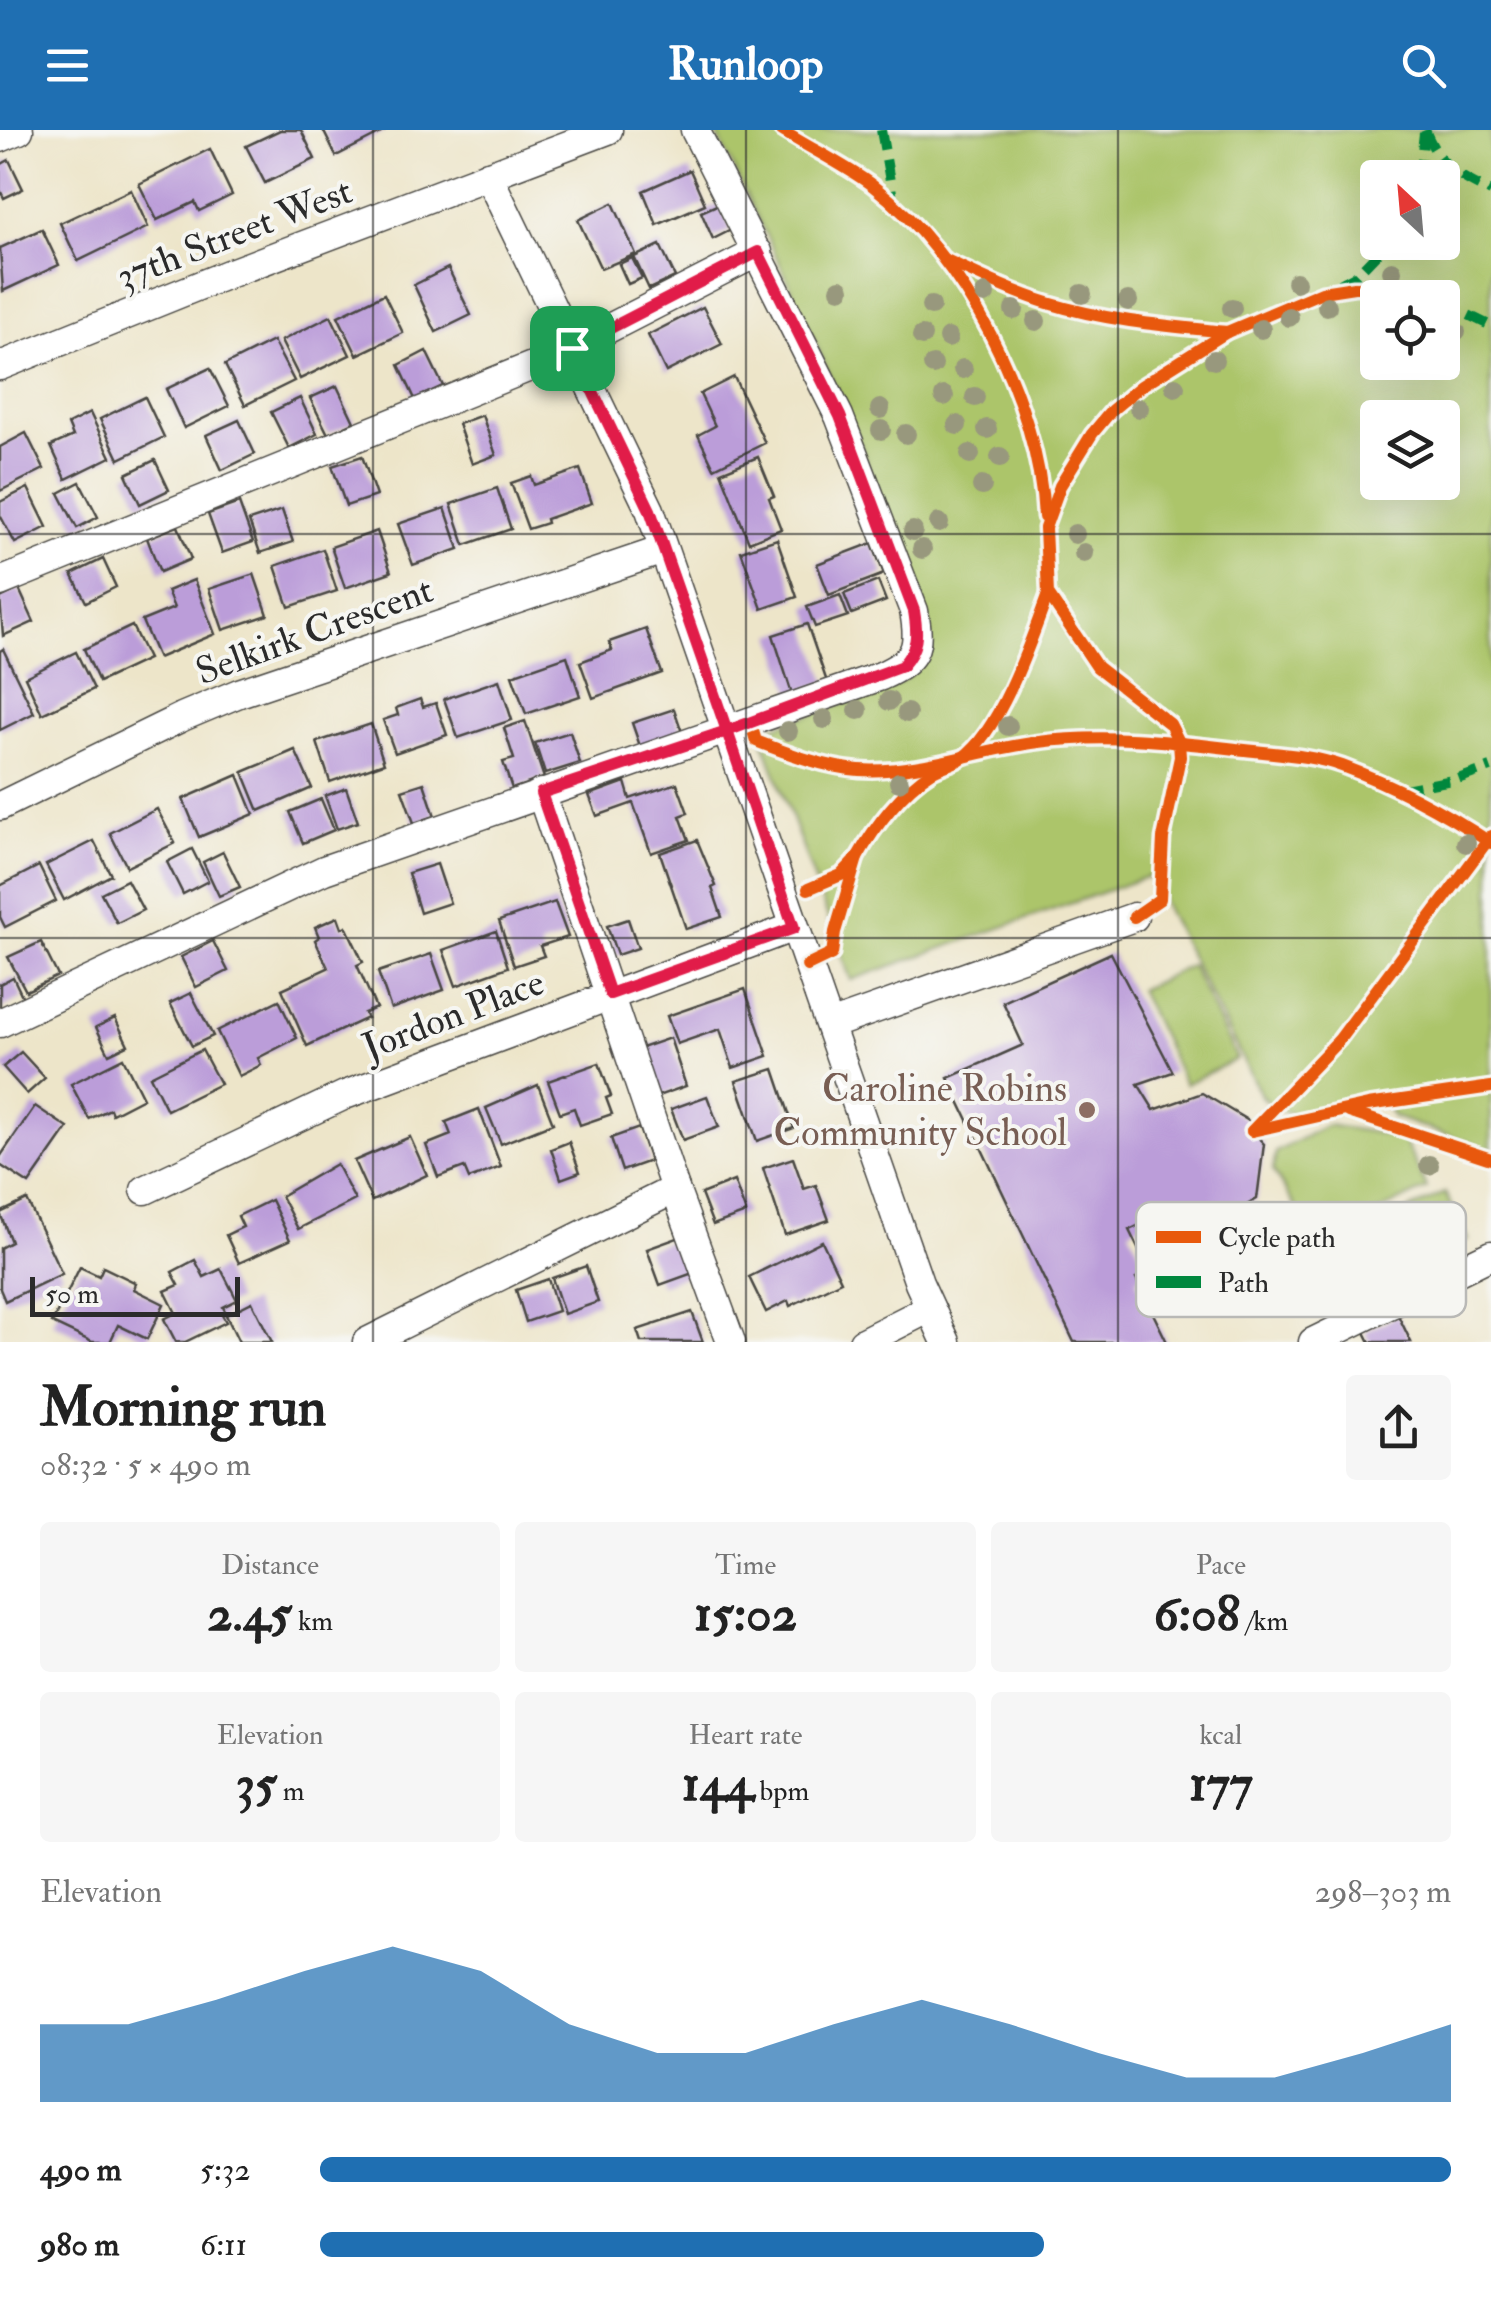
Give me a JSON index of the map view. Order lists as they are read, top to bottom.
{
  "streets": {
    "street": ["37th Street West", "Selkirk Crescent", "Jordon Place"]
  },
  "places": ["Caroline Robins Community School"],
  "legend": ["Cycle path", "Path"],
  "scale_bar": "50 m",
  "north": "top left",
  "page": {
    "header": "Runloop",
    "scale": "50 m",
    "heading": ["Morning run", "08:32 · 5 × 490 m"],
    "stats": [
      ["Distance", "2.45 km"],
      ["Time", "15:02"],
      ["Pace", "6:08 /km"],
      ["Elevation", "35 m"],
      ["Heart rate", "144 bpm"],
      ["kcal", "177"]
    ],
    "chart": ["Elevation", "298–303 m"],
    "list": [
      {
        "name": "490 m",
        "note": "5:32"
      },
      {
        "name": "980 m",
        "note": "6:11"
      }
    ]
  }
}
